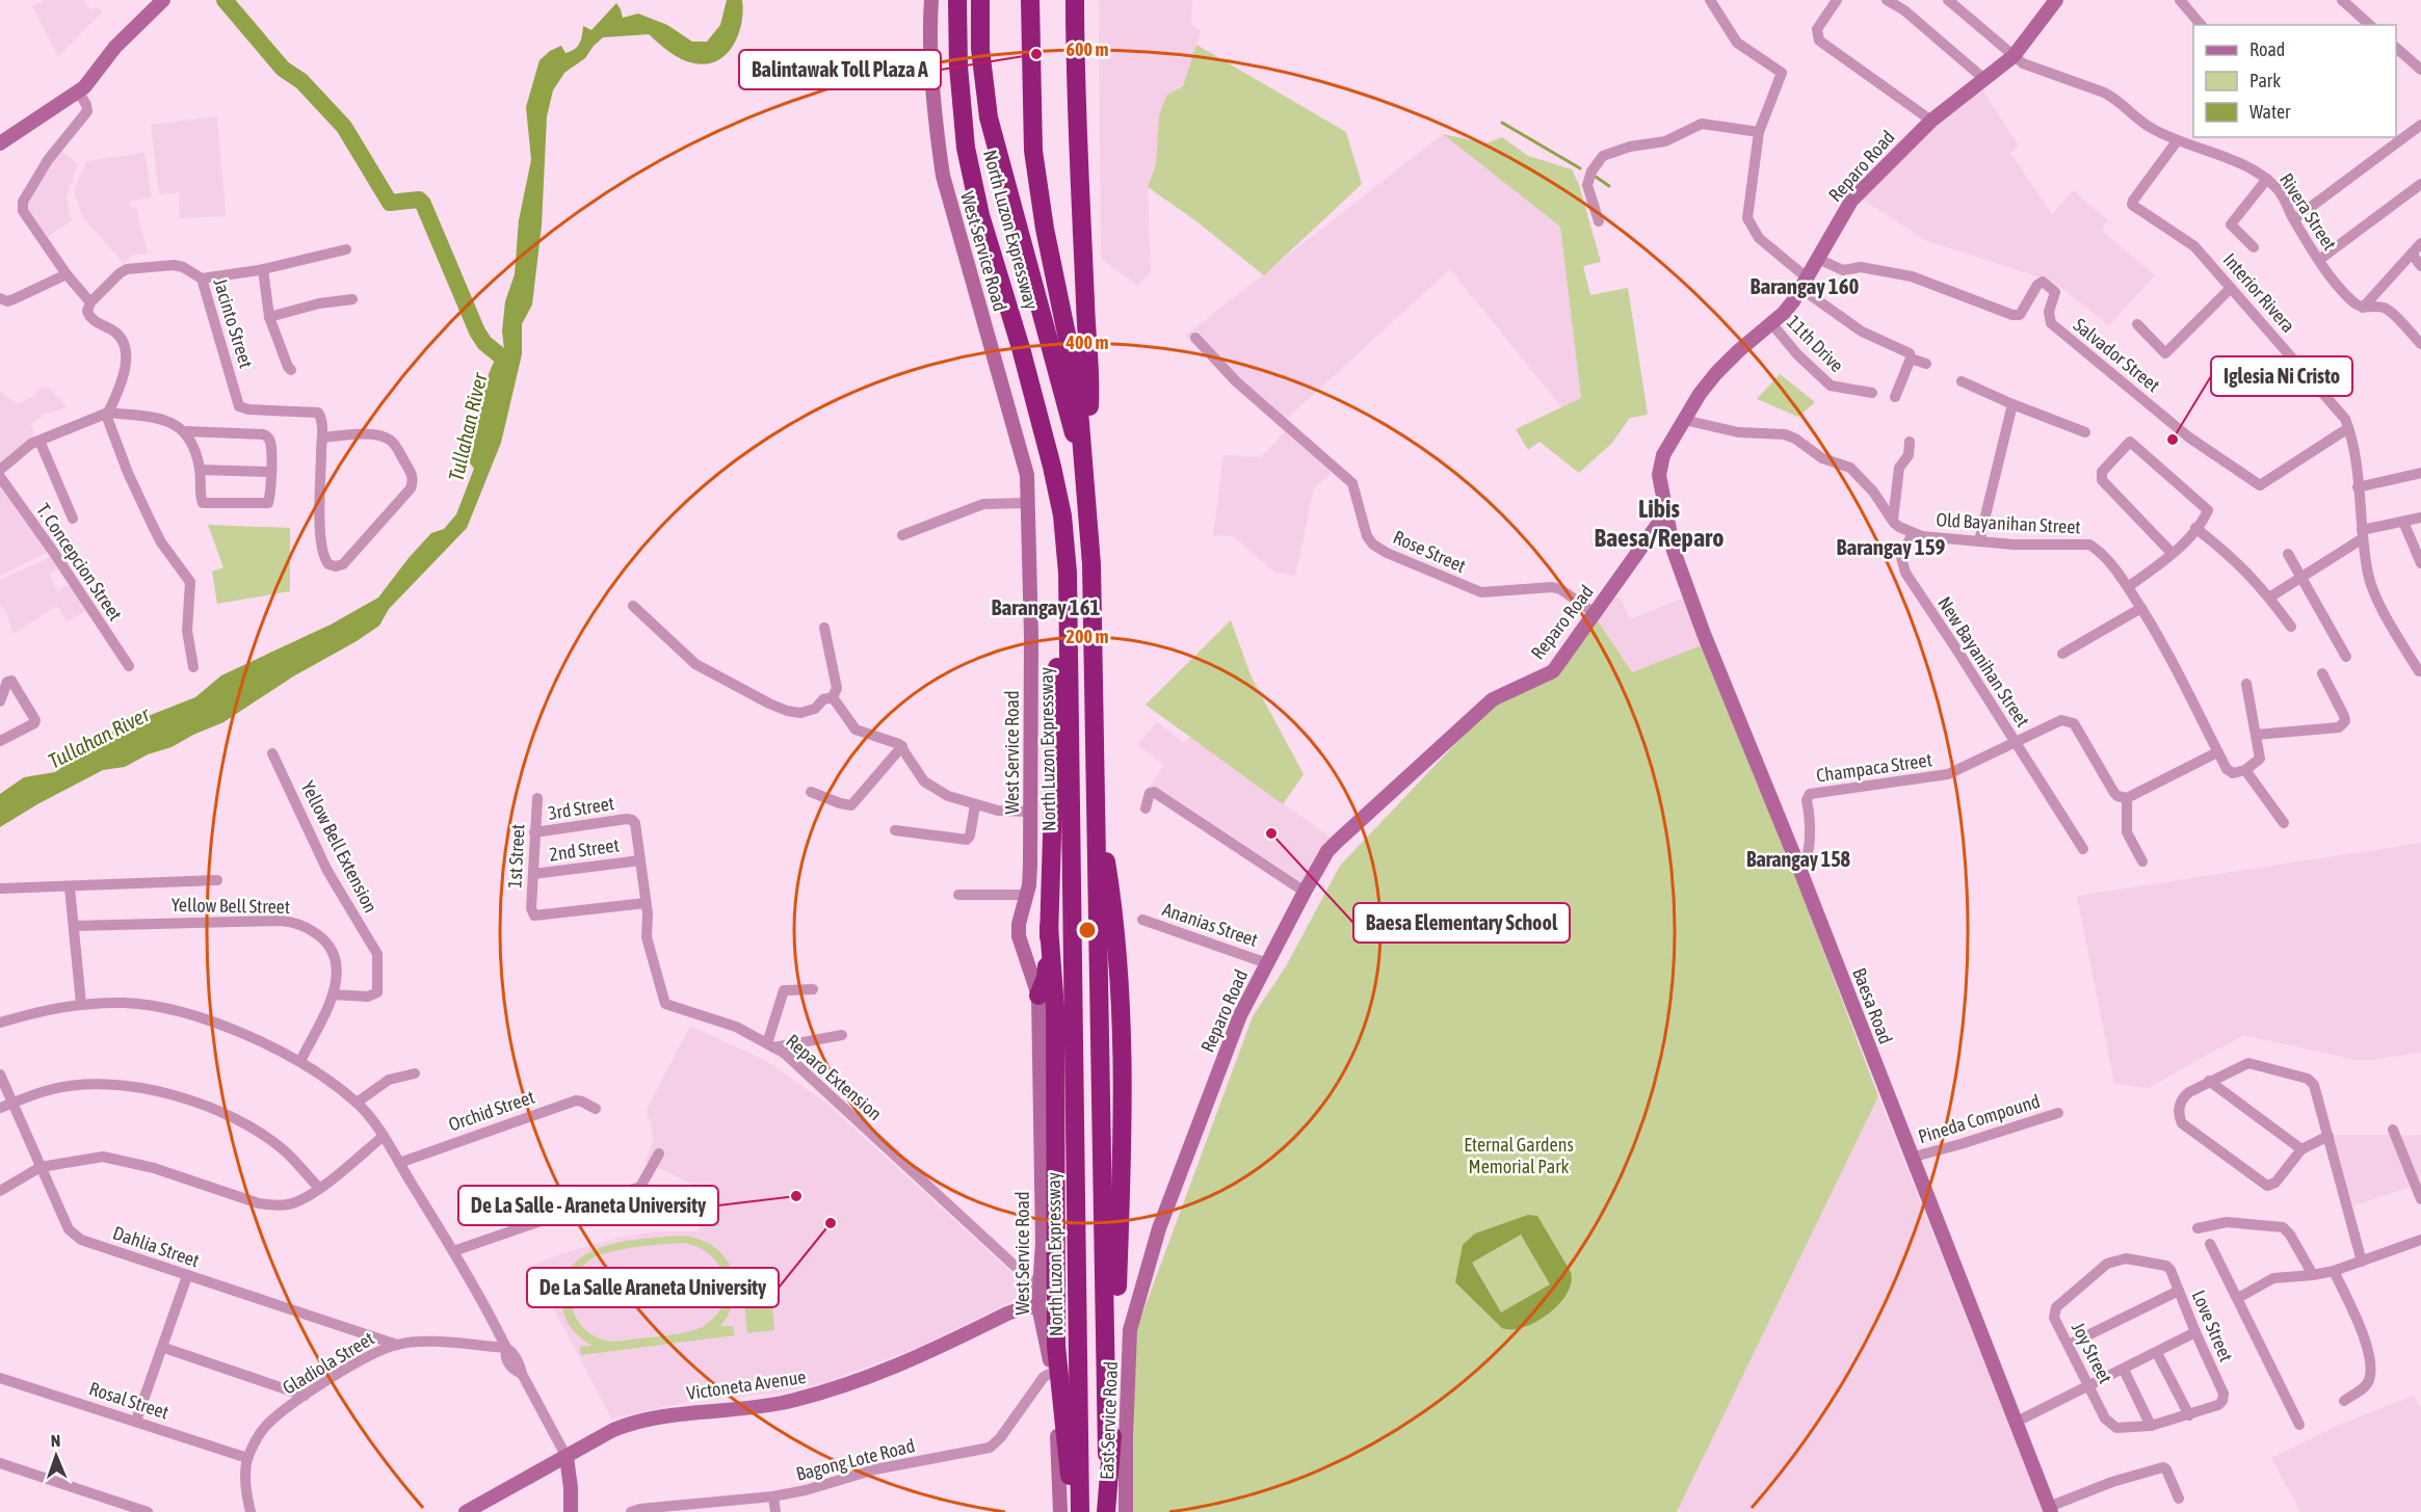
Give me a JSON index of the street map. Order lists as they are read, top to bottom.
{
  "streets": {
    "highway": ["North Luzon Expressway"],
    "main road": [
      "Reparo Road",
      "West Service Road",
      "Baesa Road",
      "Victoneta Avenue",
      "East Service Road"
    ],
    "street": [
      "Rivera Street",
      "Interior Rivera",
      "Jacinto Street",
      "11th Drive",
      "Salvador Street",
      "Old Bayanihan Street",
      "Rose Street",
      "T. Concepcion Street",
      "New Bayanihan Street",
      "Champaca Street",
      "3rd Street",
      "Yellow Bell Extension",
      "2nd Street",
      "1st Street",
      "Yellow Bell Street",
      "Ananias Street",
      "Reparo Extension",
      "Orchid Street",
      "Pineda Compound",
      "Dahlia Street",
      "Love Street",
      "Joy Street",
      "Gladiola Street",
      "Rosal Street",
      "Bagong Lote Road"
    ]
  },
  "crossings": [
    ["Reparo Road", "Rivera Street"],
    ["Reparo Road", "11th Drive"],
    ["Reparo Road", "Salvador Street"],
    ["Reparo Road", "Old Bayanihan Street"],
    ["Reparo Road", "Rose Street"],
    ["Reparo Road", "Ananias Street"],
    ["Reparo Road", "Baesa Road"],
    ["Reparo Road", "East Service Road"],
    ["Rivera Street", "Interior Rivera"],
    ["West Service Road", "Reparo Extension"],
    ["West Service Road", "Victoneta Avenue"],
    ["West Service Road", "Bagong Lote Road"],
    ["Interior Rivera", "Salvador Street"],
    ["Old Bayanihan Street", "New Bayanihan Street"],
    ["New Bayanihan Street", "Champaca Street"],
    ["Champaca Street", "Baesa Road"],
    ["3rd Street", "1st Street"],
    ["3rd Street", "Reparo Extension"],
    ["Yellow Bell Extension", "Yellow Bell Street"],
    ["2nd Street", "1st Street"],
    ["2nd Street", "Reparo Extension"],
    ["1st Street", "Reparo Extension"],
    ["Baesa Road", "Pineda Compound"],
    ["Dahlia Street", "Gladiola Street"],
    ["Love Street", "Joy Street"],
    ["Gladiola Street", "Rosal Street"]
  ],
  "districts": [
    "Barangay 160",
    "Libis Baesa/Reparo",
    "Barangay 159",
    "Barangay 161",
    "Barangay 158"
  ],
  "water": ["Tullahan River"],
  "parks": ["Eternal Gardens Memorial Park"],
  "places": [
    "Balintawak Toll Plaza A",
    "Iglesia Ni Cristo",
    "Baesa Elementary School",
    "De La Salle - Araneta University",
    "De La Salle Araneta University"
  ],
  "legend": ["Road", "Park", "Water"],
  "north": "top",
  "rings": ["600 m", "400 m", "200 m"]
}
